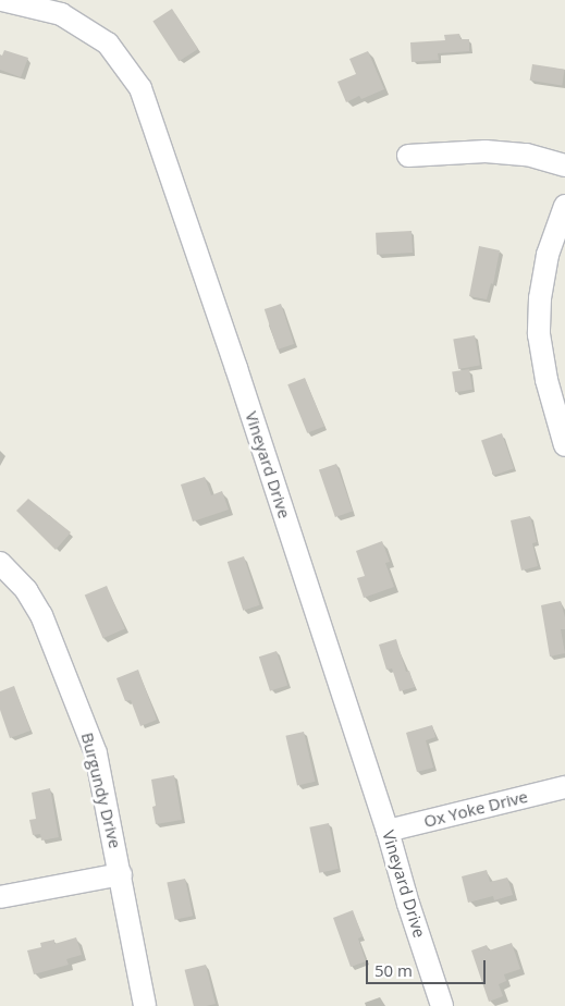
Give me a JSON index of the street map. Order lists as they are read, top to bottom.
{
  "streets": {
    "street": ["Vineyard Drive", "Burgundy Drive", "Ox Yoke Drive"]
  },
  "crossings": [
    ["Vineyard Drive", "Ox Yoke Drive"]
  ],
  "scale_bar": "50 m"
}
